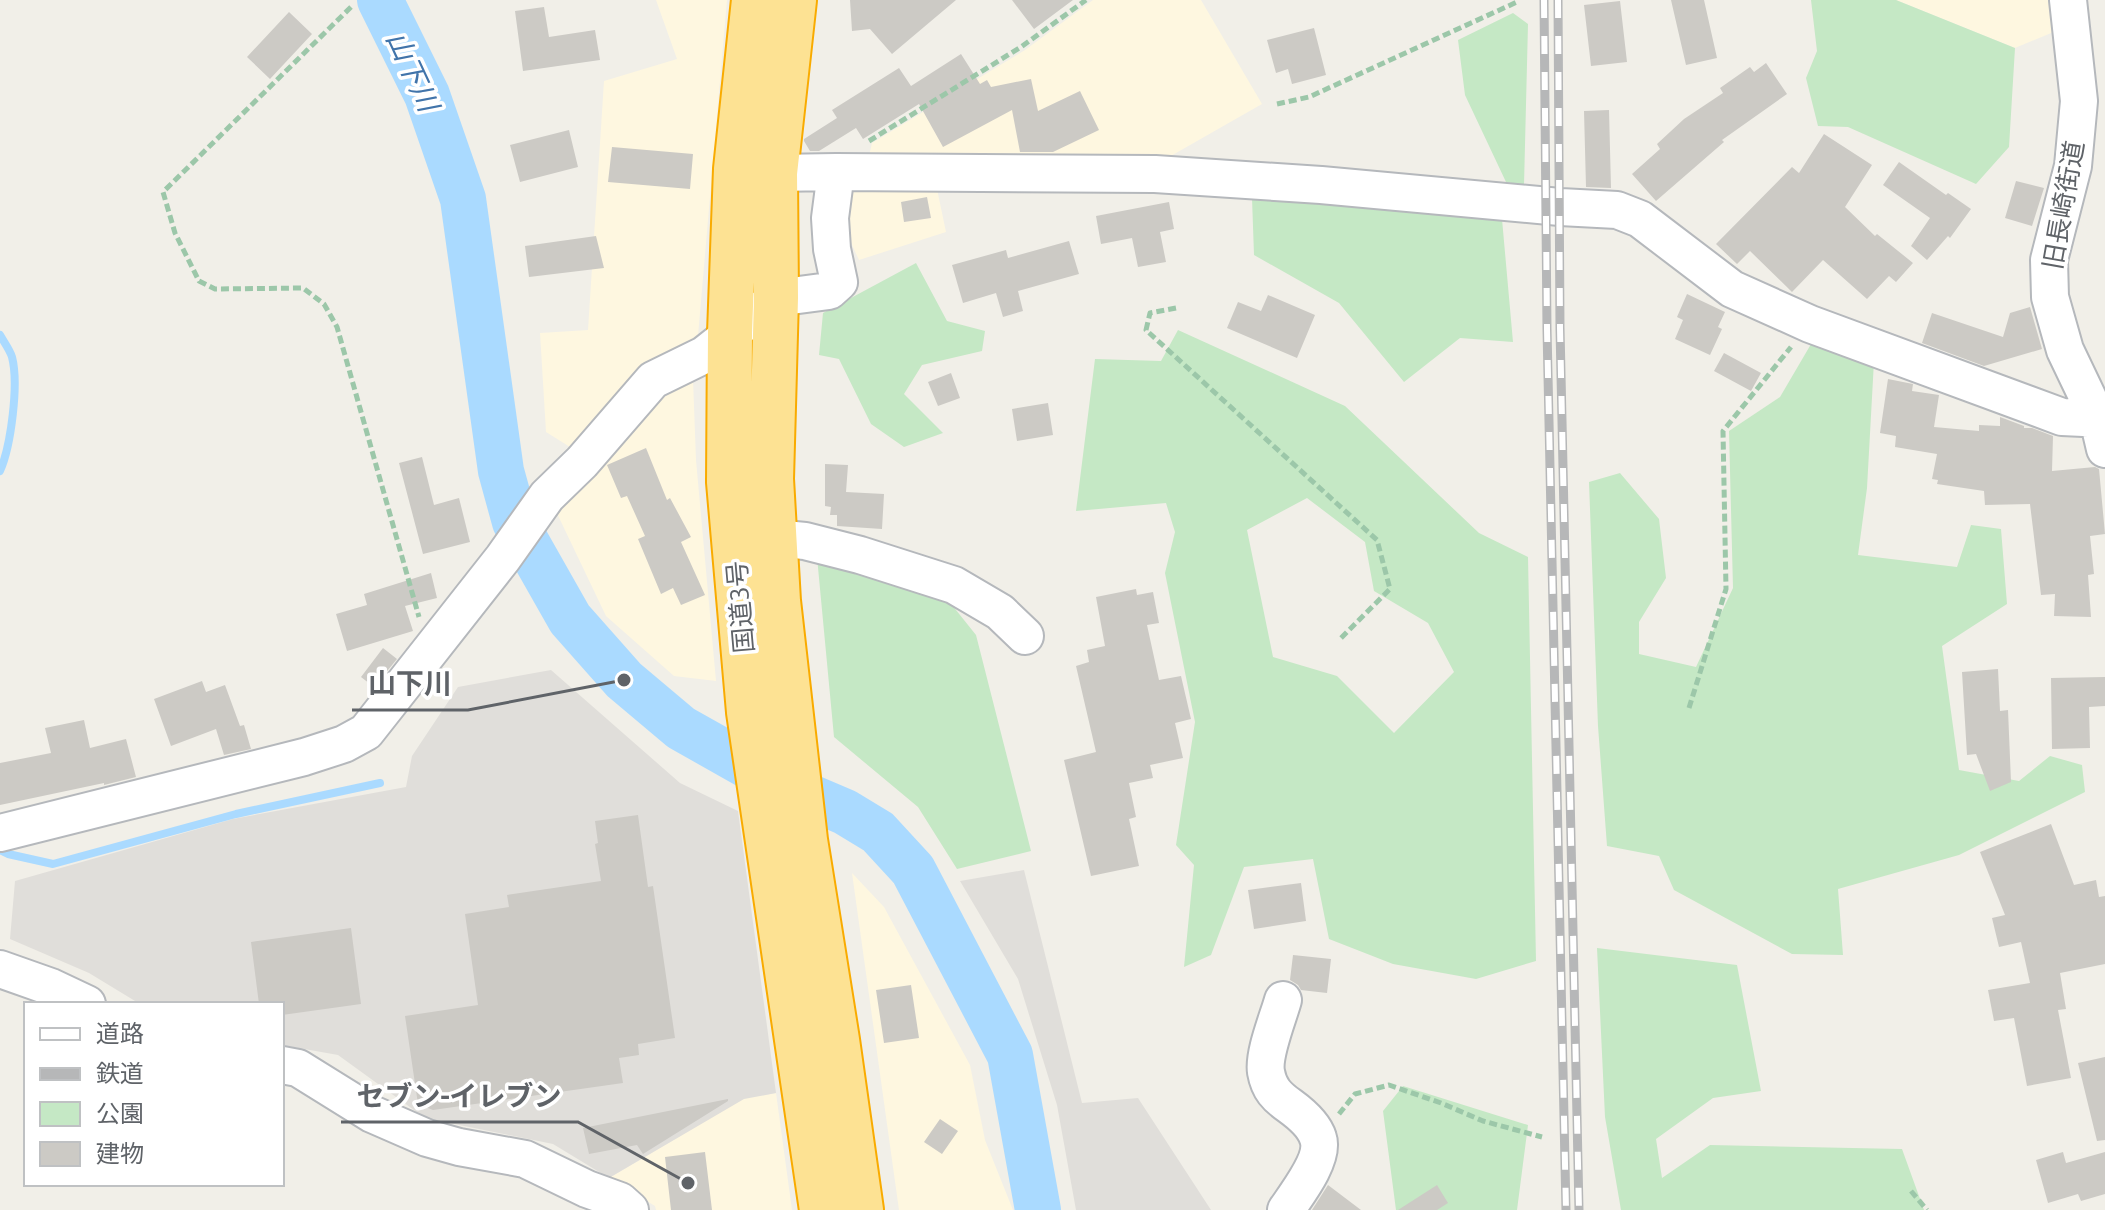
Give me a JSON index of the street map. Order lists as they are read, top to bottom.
{
  "streets": {
    "highway": ["国道3号"],
    "street": ["旧長崎街道"]
  },
  "water": ["山下川"],
  "places": ["山下川", "セブン-イレブン"],
  "legend": [
    "道路",
    "鉄道",
    "公園",
    "建物"
  ]
}
